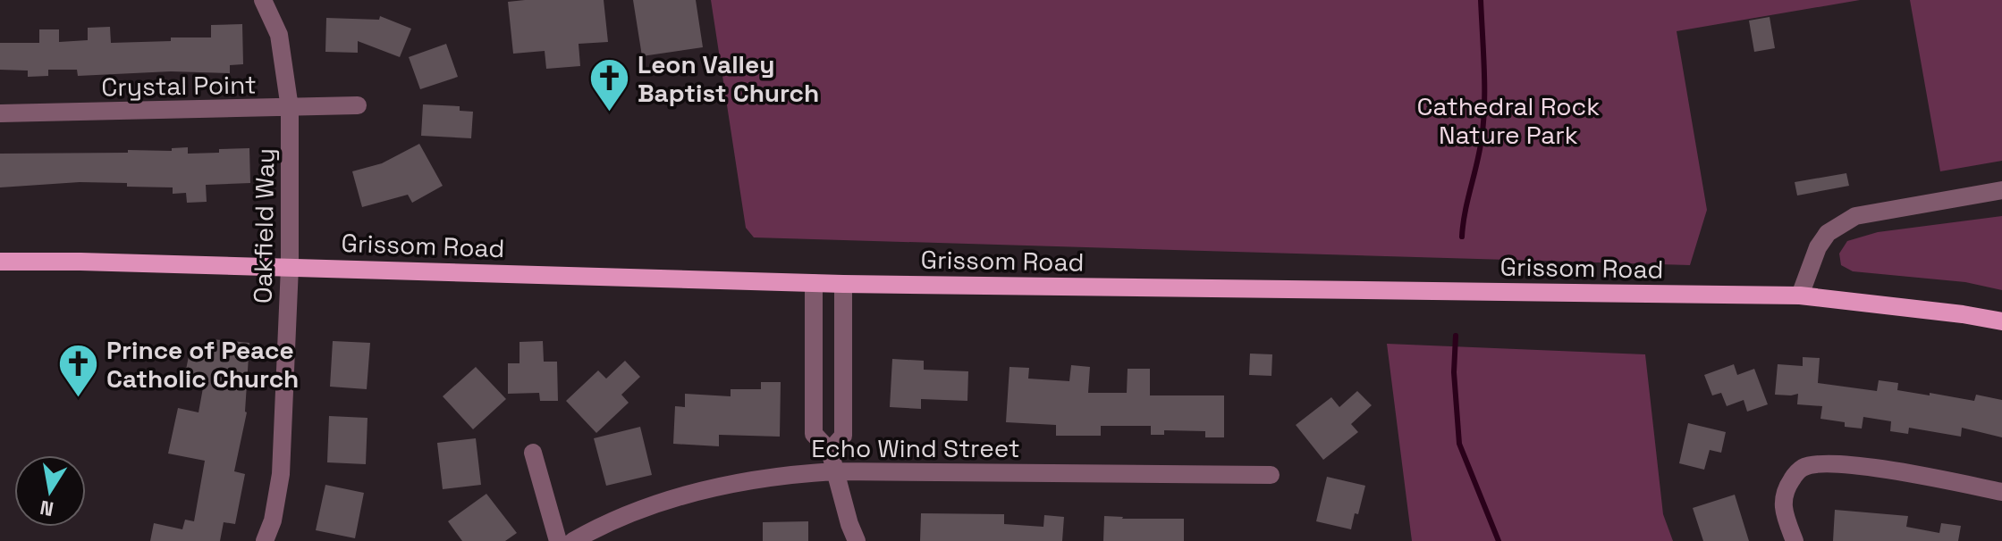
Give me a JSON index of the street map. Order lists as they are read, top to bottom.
{
  "streets": {
    "main road": ["Grissom Road"],
    "street": ["Crystal Point", "Oakfield Way", "Echo Wind Street"]
  },
  "crossings": [
    ["Crystal Point", "Oakfield Way"],
    ["Oakfield Way", "Grissom Road"]
  ],
  "parks": ["Cathedral Rock Nature Park"],
  "places": {
    "church": ["Leon Valley Baptist Church", "Prince of Peace Catholic Church"]
  },
  "north": "bottom"
}
